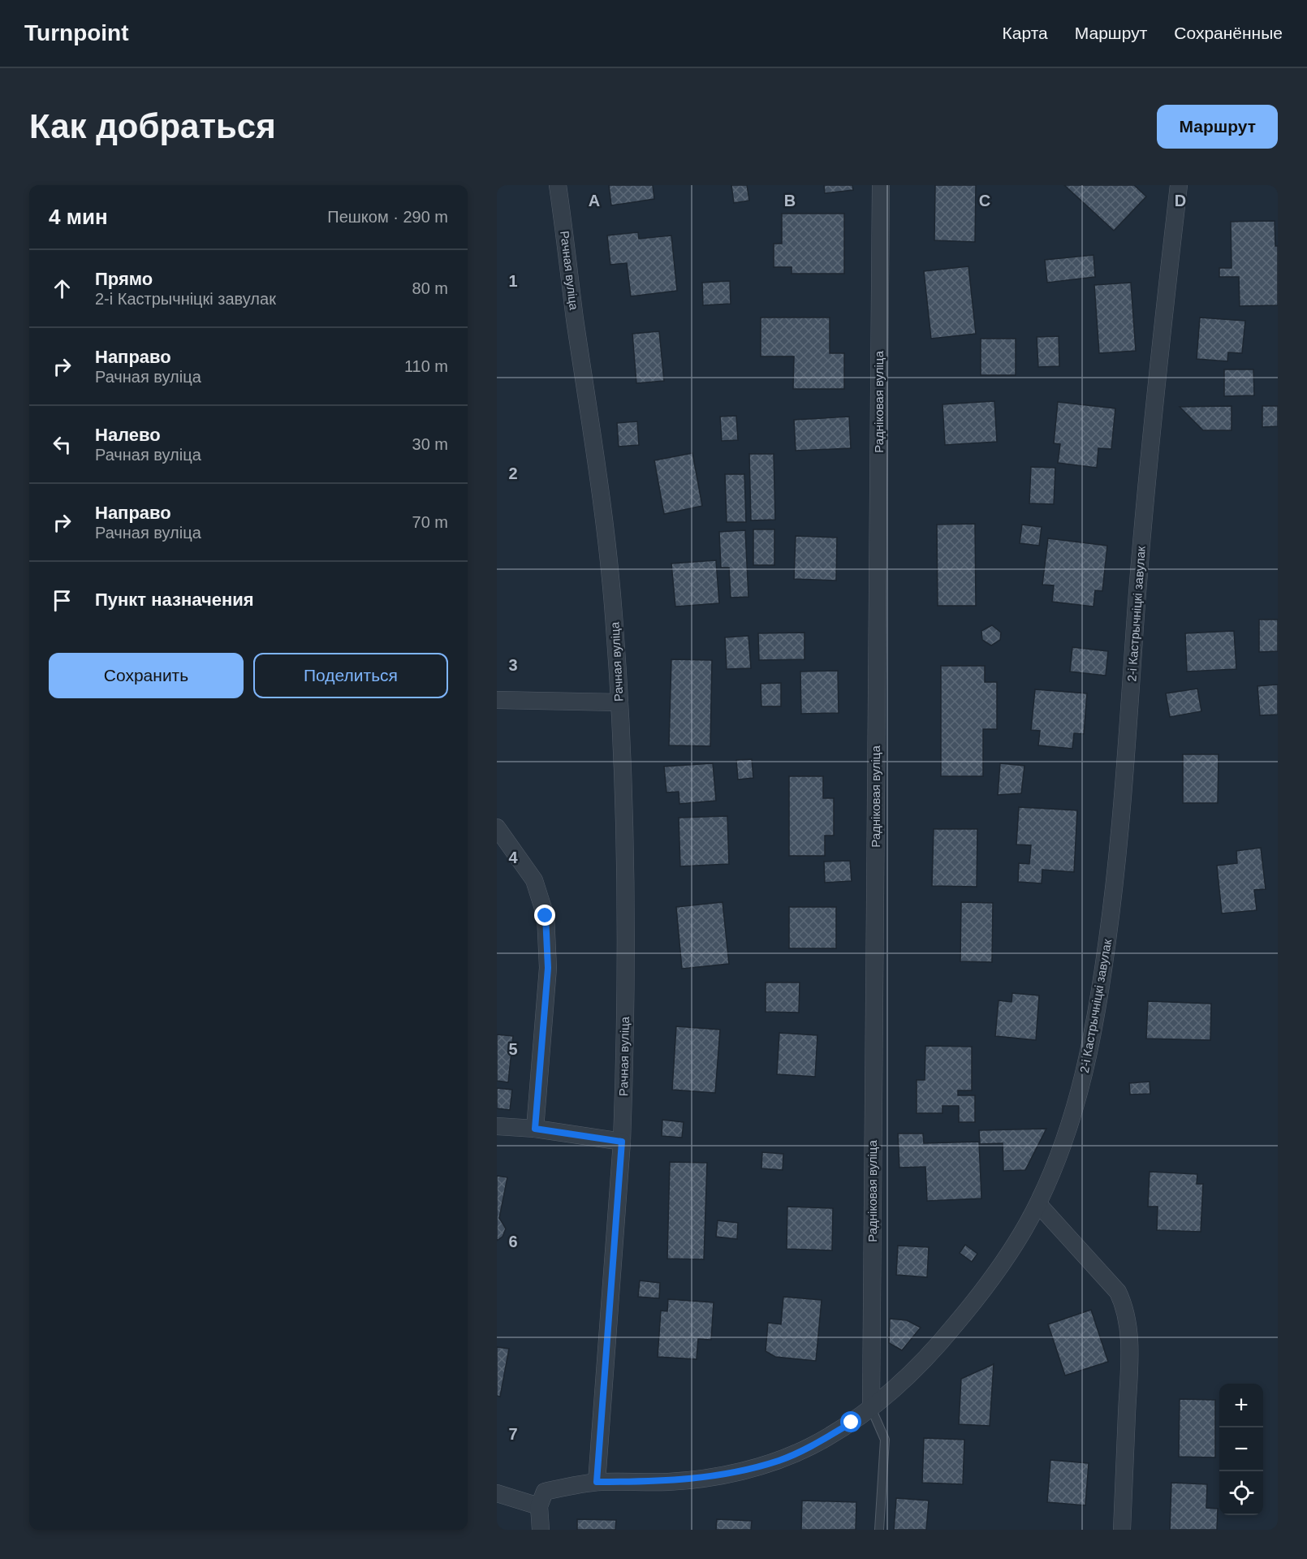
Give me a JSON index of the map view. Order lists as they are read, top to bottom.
{
  "streets": {
    "street": ["Рачная вуліца", "Радніковая вуліца", "2-і Кастрычніцкі завулак"]
  },
  "crossings": [
    ["Рачная вуліца", "2-і Кастрычніцкі завулак"],
    ["Радніковая вуліца", "2-і Кастрычніцкі завулак"]
  ],
  "page": {
    "header": "Turnpoint",
    "nav": ["Карта", "Маршрут", "Сохранённые"],
    "buttons": [
      "Маршрут",
      ["Сохранить", "Поделиться"]
    ],
    "title": "Как добраться",
    "heading": ["4 мин", "Пешком · 290 m"],
    "list": [
      ["Прямо", "2-і Кастрычніцкі завулак", "80 m"],
      ["Направо", "Рачная вуліца", "110 m"],
      ["Налево", "Рачная вуліца", "30 m"],
      ["Направо", "Рачная вуліца", "70 m"],
      "Пункт назначения"
    ],
    "map_buttons": ["+", "−"]
  },
  "grid": {
    "columns": [
      "A",
      "B",
      "C",
      "D"
    ],
    "rows": [
      "1",
      "2",
      "3",
      "4",
      "5",
      "6",
      "7"
    ]
  }
}
